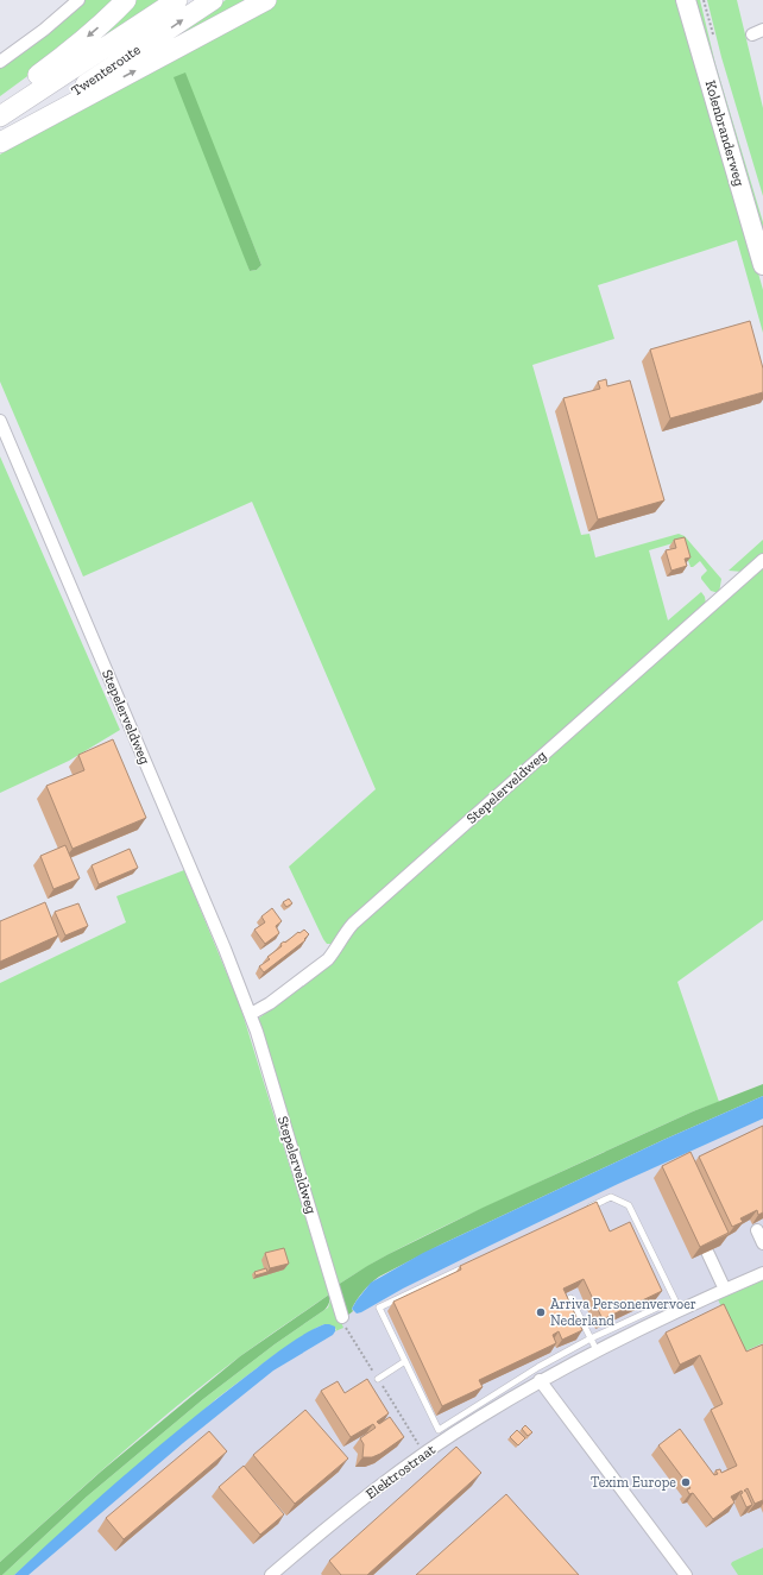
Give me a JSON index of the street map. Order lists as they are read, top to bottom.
{
  "streets": {
    "highway": ["Twenteroute"],
    "main road": ["Kolenbranderweg"],
    "street": ["Stepelerveldweg", "Elektrostraat"]
  },
  "places": ["Arriva Personenvervoer Nederland", "Texim Europe"]
}
